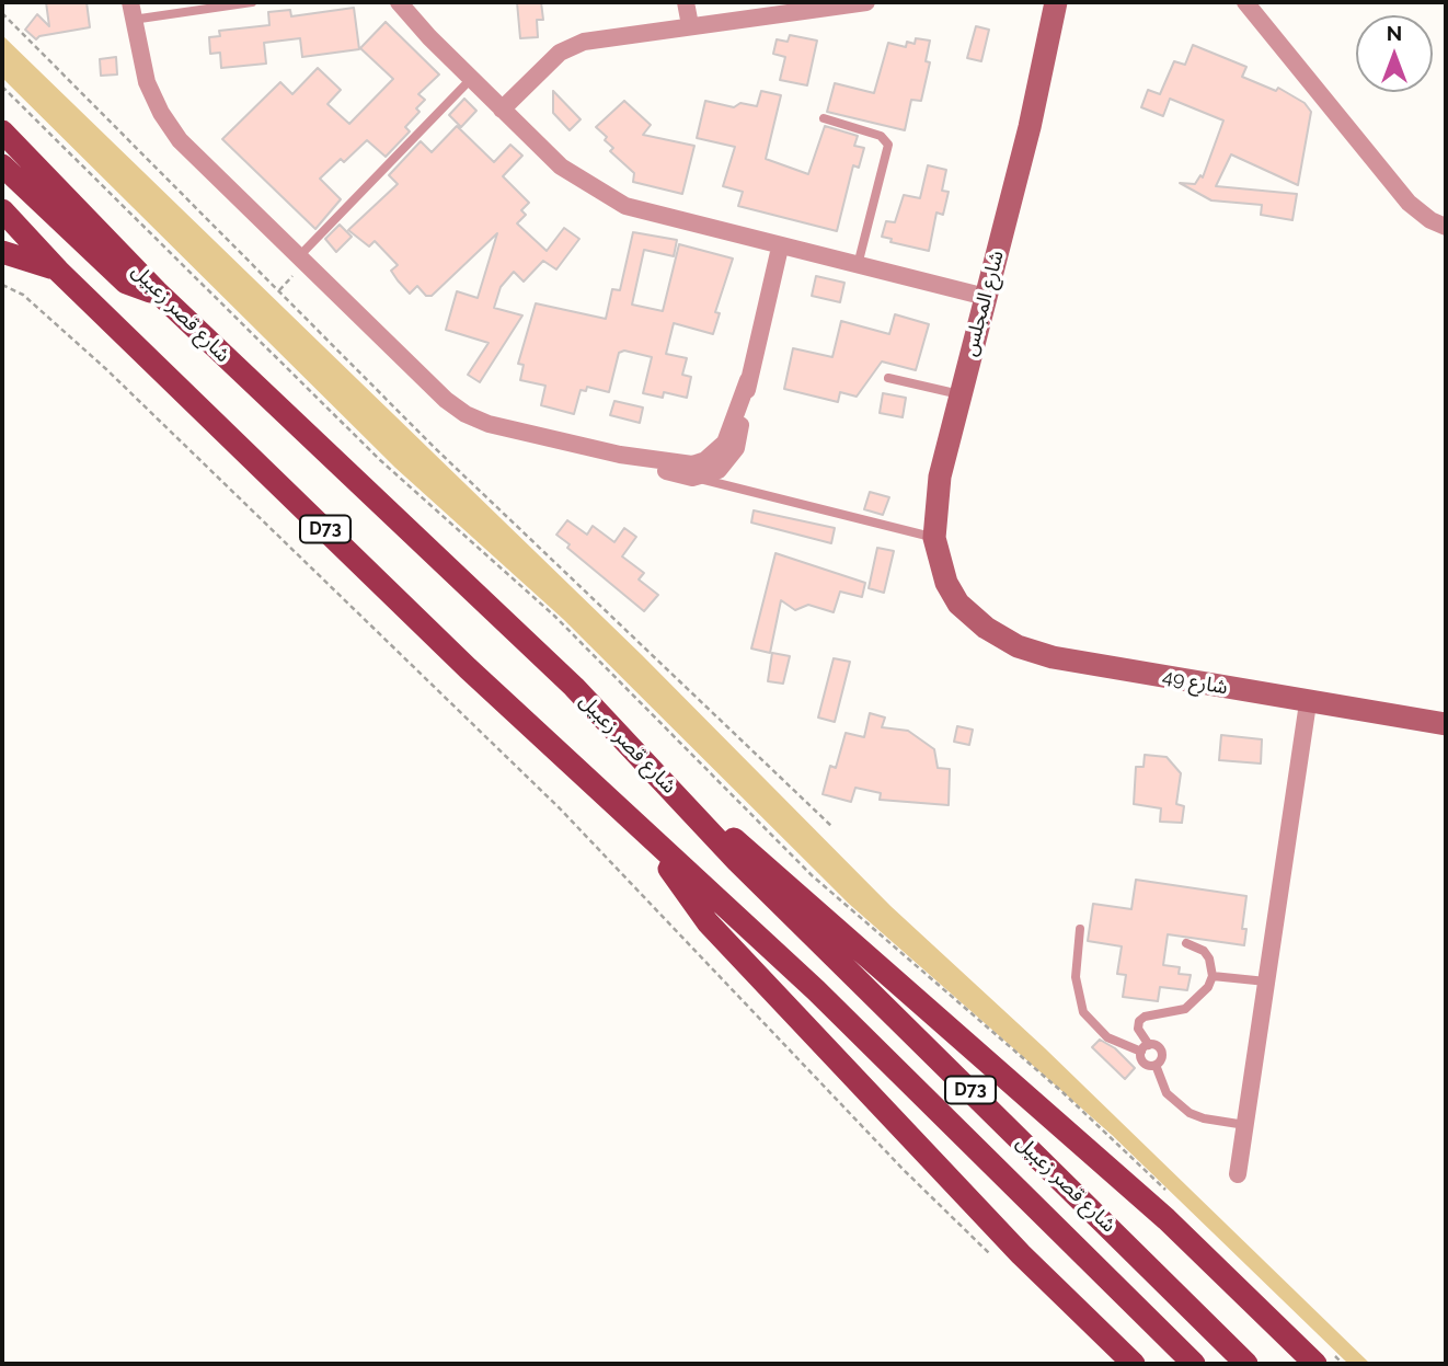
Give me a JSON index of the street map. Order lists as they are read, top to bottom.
{
  "streets": {
    "main road": ["شارع قصر زعبيل", "D73"],
    "street": ["شارع المجلس", "شارع 49"]
  },
  "crossings": [
    ["شارع المجلس", "شارع 49"]
  ],
  "north": "top"
}
